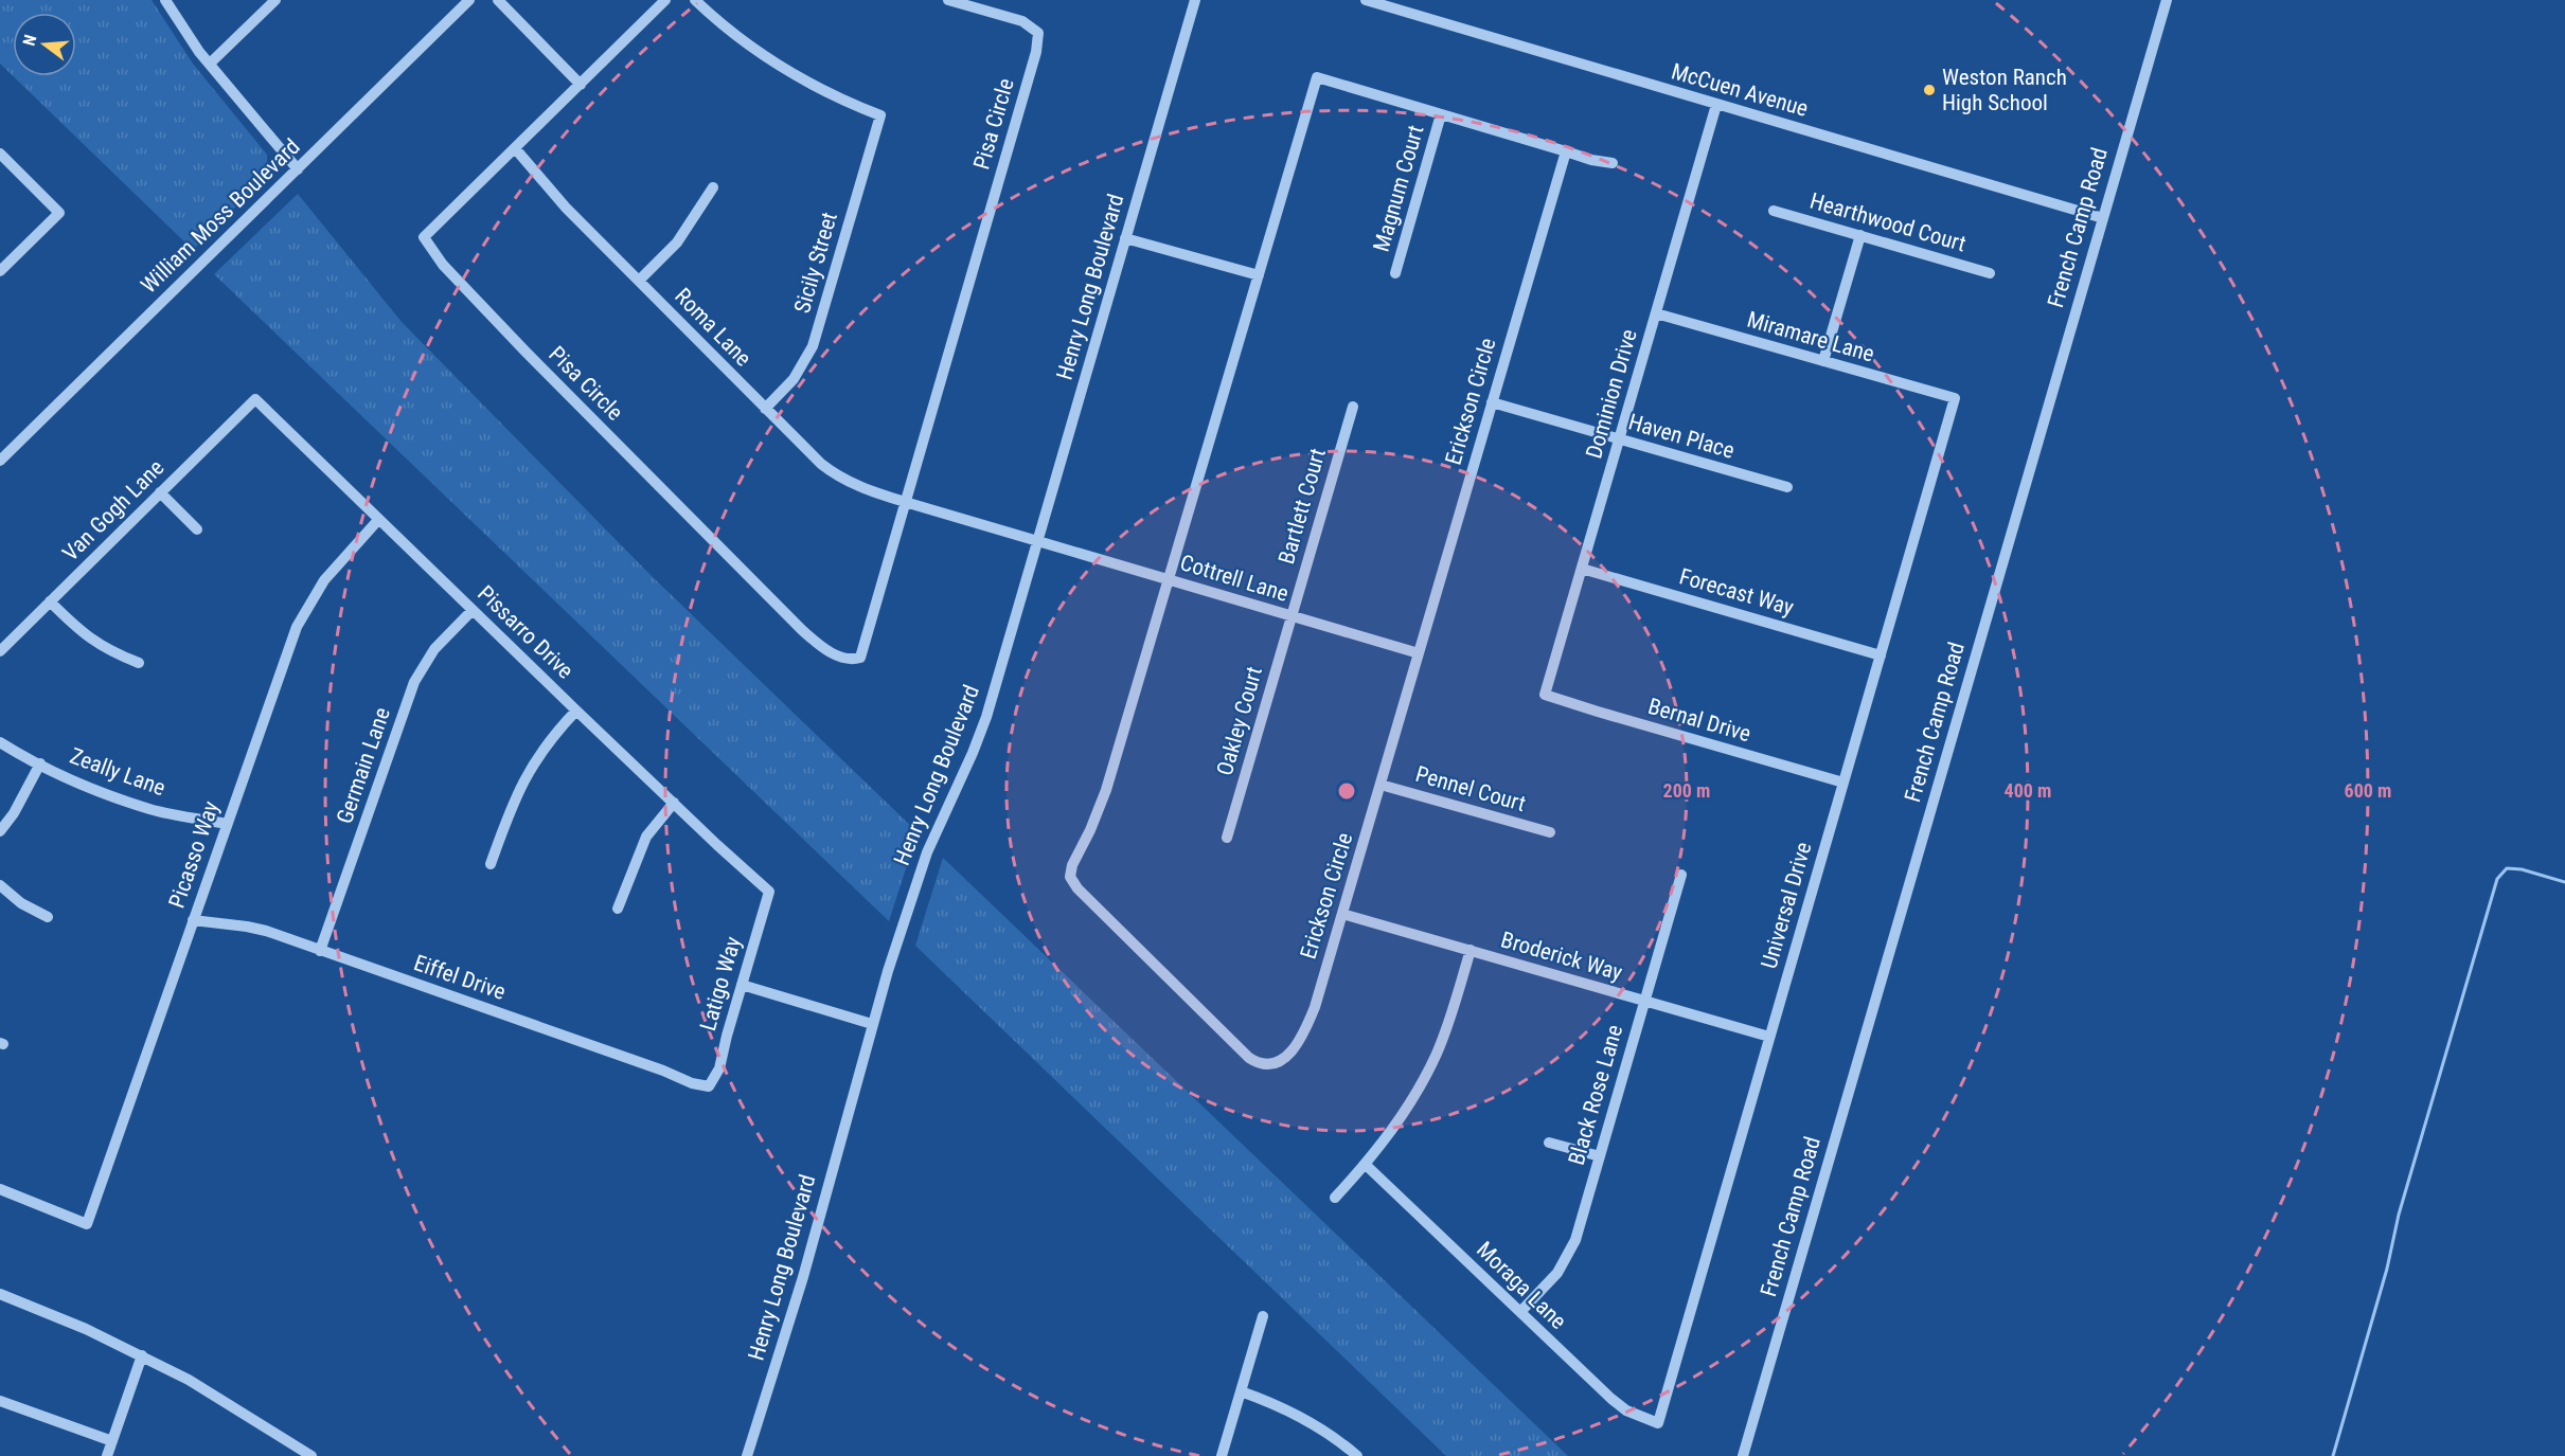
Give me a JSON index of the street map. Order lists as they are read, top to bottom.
{
  "streets": {
    "street": [
      "McCuen Avenue",
      "Pisa Circle",
      "Magnum Court",
      "William Moss Boulevard",
      "Hearthwood Court",
      "French Camp Road",
      "Sicily Street",
      "Henry Long Boulevard",
      "Roma Lane",
      "Miramare Lane",
      "Dominion Drive",
      "Erickson Circle",
      "Haven Place",
      "Bartlett Court",
      "Van Gogh Lane",
      "Cottrell Lane",
      "Forecast Way",
      "Pissarro Drive",
      "Bernal Drive",
      "Oakley Court",
      "Germain Lane",
      "Zeally Lane",
      "Pennel Court",
      "Picasso Way",
      "Universal Drive",
      "Broderick Way",
      "Eiffel Drive",
      "Latigo Way",
      "Black Rose Lane",
      "Moraga Lane"
    ]
  },
  "crossings": [
    ["McCuen Avenue", "French Camp Road"],
    ["McCuen Avenue", "Dominion Drive"],
    ["Pisa Circle", "Roma Lane"],
    ["Magnum Court", "Erickson Circle"],
    ["Sicily Street", "Roma Lane"],
    ["Henry Long Boulevard", "Cottrell Lane"],
    ["Miramare Lane", "Dominion Drive"],
    ["Miramare Lane", "Universal Drive"],
    ["Dominion Drive", "Haven Place"],
    ["Dominion Drive", "Forecast Way"],
    ["Dominion Drive", "Bernal Drive"],
    ["Erickson Circle", "Haven Place"],
    ["Erickson Circle", "Cottrell Lane"],
    ["Erickson Circle", "Pennel Court"],
    ["Erickson Circle", "Broderick Way"],
    ["Bartlett Court", "Cottrell Lane"],
    ["Bartlett Court", "Oakley Court"],
    ["Van Gogh Lane", "Pissarro Drive"],
    ["Cottrell Lane", "Oakley Court"],
    ["Forecast Way", "Universal Drive"],
    ["Pissarro Drive", "Germain Lane"],
    ["Pissarro Drive", "Picasso Way"],
    ["Pissarro Drive", "Latigo Way"],
    ["Bernal Drive", "Universal Drive"],
    ["Germain Lane", "Eiffel Drive"],
    ["Zeally Lane", "Picasso Way"],
    ["Picasso Way", "Eiffel Drive"],
    ["Universal Drive", "Broderick Way"],
    ["Universal Drive", "Moraga Lane"],
    ["Broderick Way", "Black Rose Lane"],
    ["Eiffel Drive", "Latigo Way"],
    ["Black Rose Lane", "Moraga Lane"]
  ],
  "places": ["Weston Ranch High School"],
  "north": "left",
  "rings": ["200 m", "400 m", "600 m"]
}
